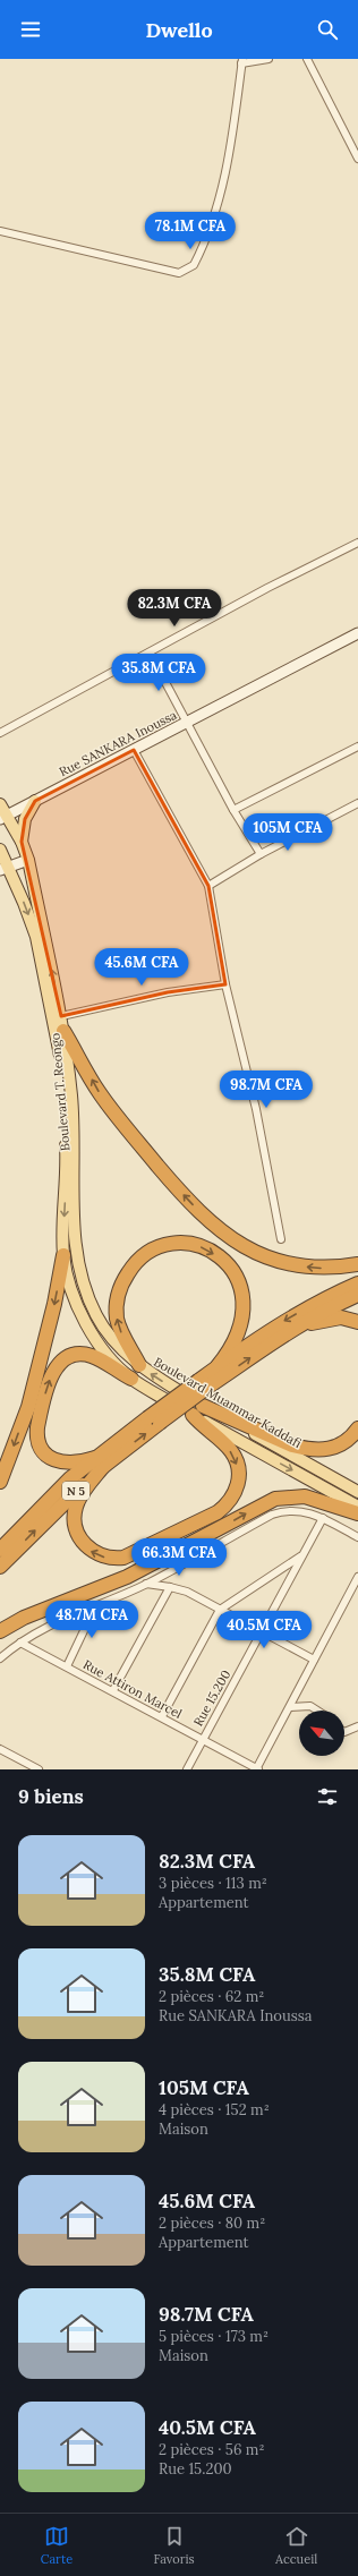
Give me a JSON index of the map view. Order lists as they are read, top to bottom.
{
  "streets": {
    "highway": ["N 5"],
    "main road": ["Boulevard T. Reongo", "Boulevard Muammar Kaddafi"],
    "street": ["Rue SANKARA Inoussa", "Rue Attiron Marcel", "Rue 15.200"]
  },
  "crossings": [
    ["Rue SANKARA Inoussa", "Boulevard T. Reongo"],
    ["Boulevard T. Reongo", "Boulevard Muammar Kaddafi"],
    ["Rue Attiron Marcel", "Rue 15.200"]
  ],
  "north": "top left",
  "page": {
    "header": "Dwello",
    "price": [
      "78.1M CFA",
      "82.3M CFA",
      "35.8M CFA",
      "105M CFA",
      "45.6M CFA",
      "98.7M CFA",
      "66.3M CFA",
      "48.7M CFA",
      "40.5M CFA"
    ],
    "heading": "9 biens",
    "list": [
      {
        "name": "82.3M CFA",
        "note": "3 pièces · 113 m² · Appartement"
      },
      {
        "name": "35.8M CFA",
        "note": "2 pièces · 62 m² · Rue SANKARA Inoussa"
      },
      {
        "name": "105M CFA",
        "note": "4 pièces · 152 m² · Maison"
      },
      {
        "name": "45.6M CFA",
        "note": "2 pièces · 80 m² · Appartement"
      },
      {
        "name": "98.7M CFA",
        "note": "5 pièces · 173 m² · Maison"
      },
      {
        "name": "40.5M CFA",
        "note": "2 pièces · 56 m² · Rue 15.200"
      }
    ],
    "tabs": ["Carte", "Favoris", "Accueil"]
  }
}
